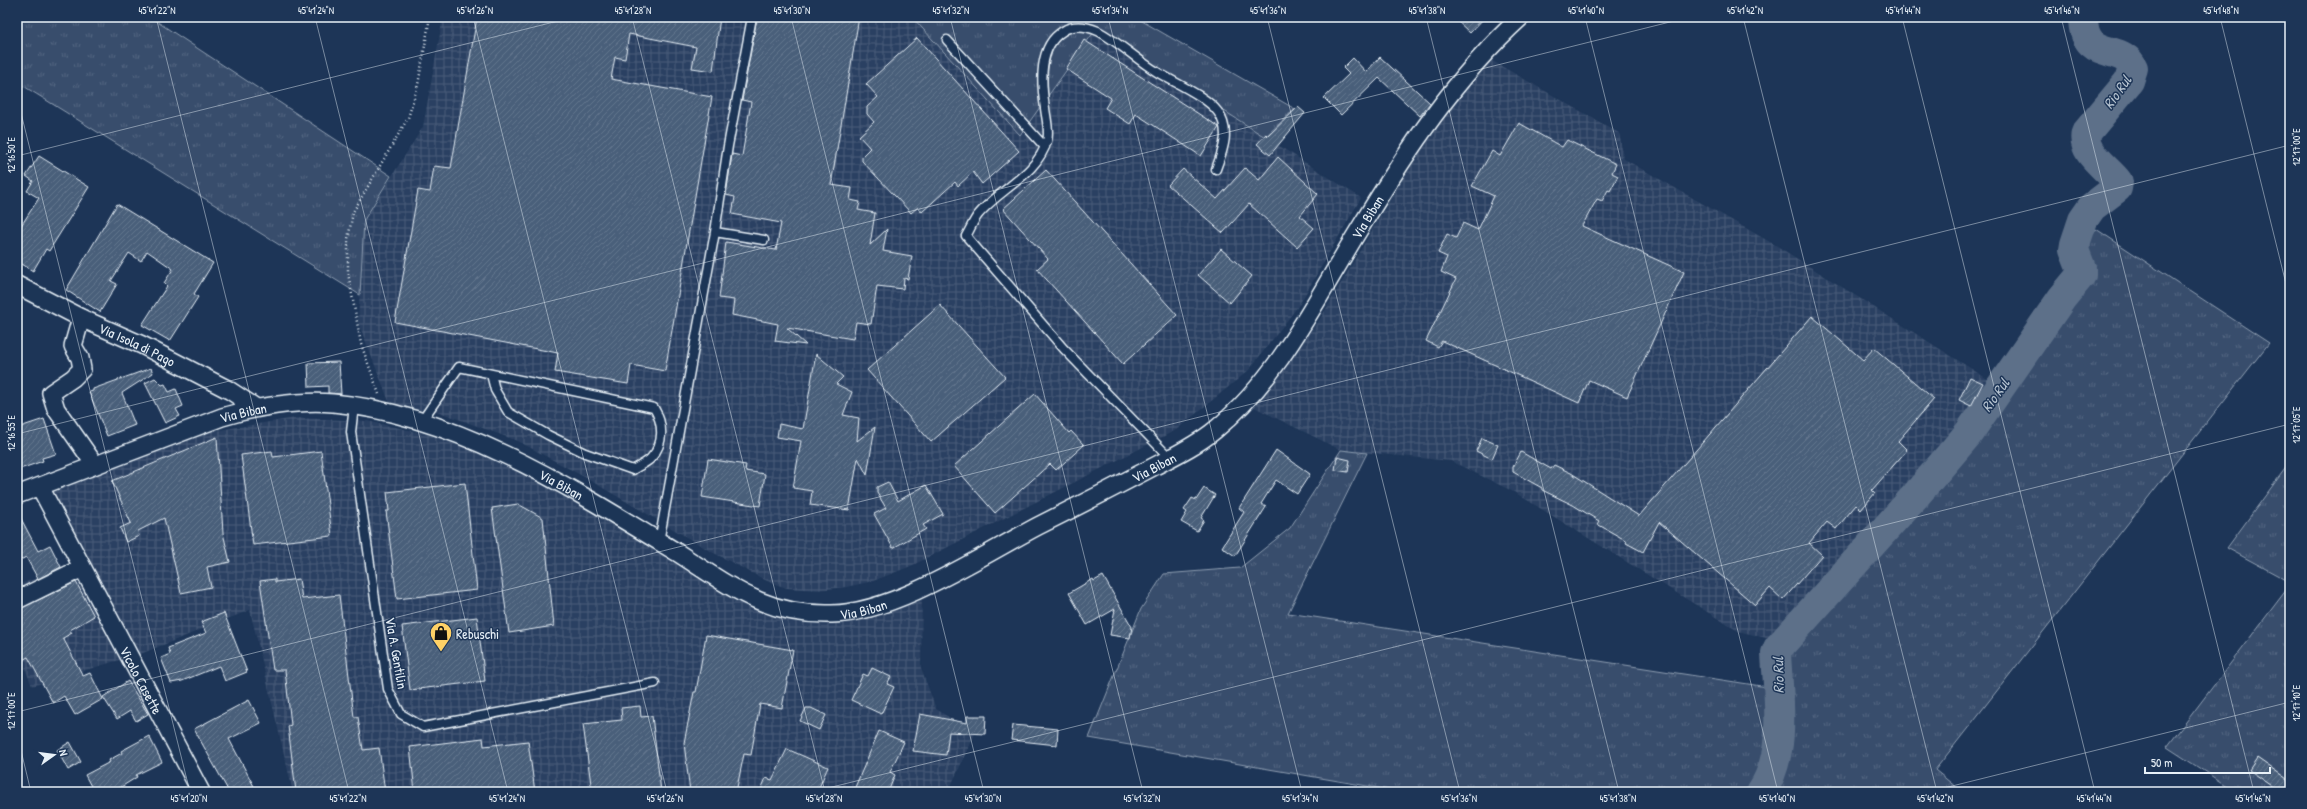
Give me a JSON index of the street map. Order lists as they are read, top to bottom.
{
  "streets": {
    "street": ["Via Biban", "Via Isola di Pago", "Vicolo Casette"],
    "lane": ["Via A. Gentilin"]
  },
  "crossings": [
    ["Via Biban", "Via Isola di Pago"],
    ["Via Biban", "Via A. Gentilin"],
    ["Via Biban", "Vicolo Casette"]
  ],
  "water": ["Rio Rul"],
  "places": {
    "shop": ["Rebuschi"]
  },
  "scale_bar": "50 m",
  "north": "right",
  "coordinates": [
    "45°41'22\"N",
    "45°41'24\"N",
    "45°41'26\"N",
    "45°41'28\"N",
    "45°41'30\"N",
    "45°41'32\"N",
    "45°41'34\"N",
    "45°41'36\"N",
    "45°41'38\"N",
    "45°41'40\"N",
    "45°41'42\"N",
    "45°41'44\"N",
    "45°41'46\"N",
    "45°41'48\"N",
    "12°17'00\"E",
    "12°16'50\"E",
    "12°17'05\"E",
    "12°16'55\"E",
    "12°17'10\"E",
    "45°41'20\"N"
  ]
}
